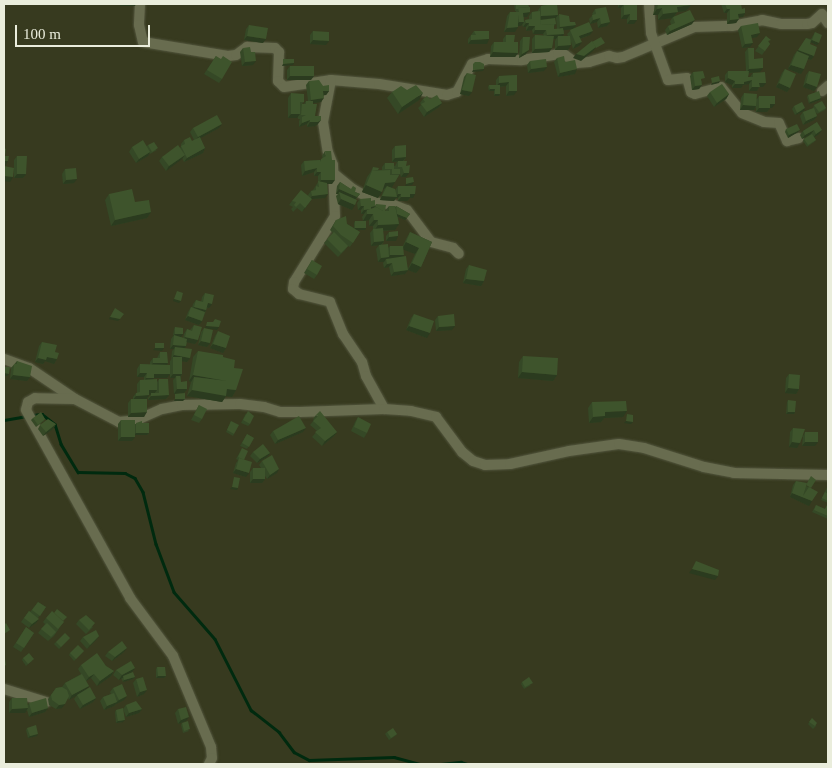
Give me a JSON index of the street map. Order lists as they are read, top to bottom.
{
  "scale_bar": "100 m"
}
